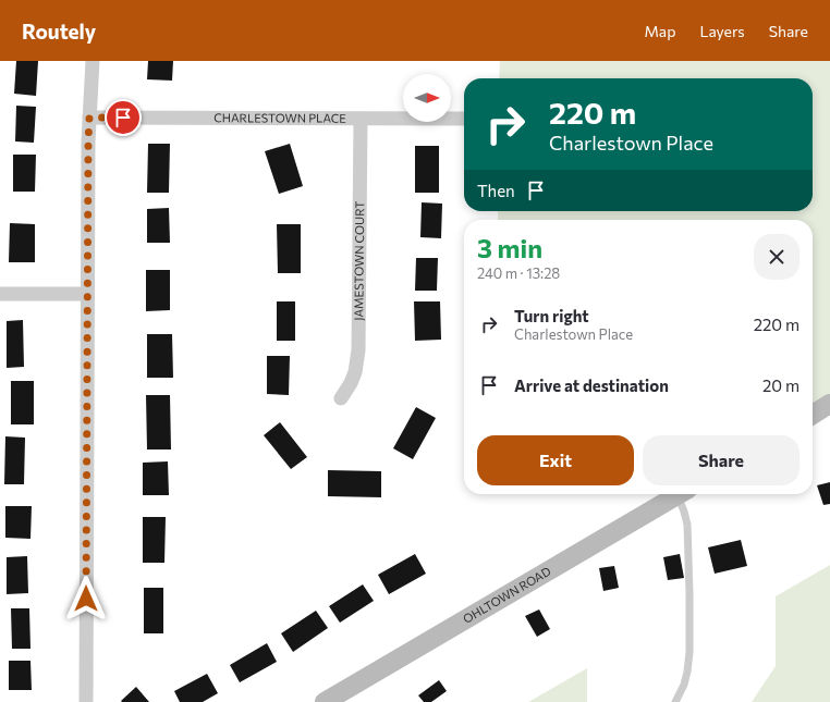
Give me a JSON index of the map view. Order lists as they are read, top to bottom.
{
  "streets": {
    "street": ["CHARLESTOWN PLACE", "JAMESTOWN COURT", "OHLTOWN ROAD"]
  },
  "crossings": [
    ["CHARLESTOWN PLACE", "JAMESTOWN COURT"]
  ],
  "north": "right",
  "page": {
    "header": "Routely",
    "nav": ["Map", "Layers", "Share"],
    "turn": ["220 m", "Charlestown Place"],
    "then": "Then",
    "heading": ["3 min", "240 m · 13:28"],
    "list": [
      {
        "name": "Turn right",
        "note": "Charlestown Place",
        "value": "220 m"
      },
      {
        "name": "Arrive at destination",
        "value": "20 m"
      }
    ],
    "buttons": ["Exit", "Share"]
  }
}
